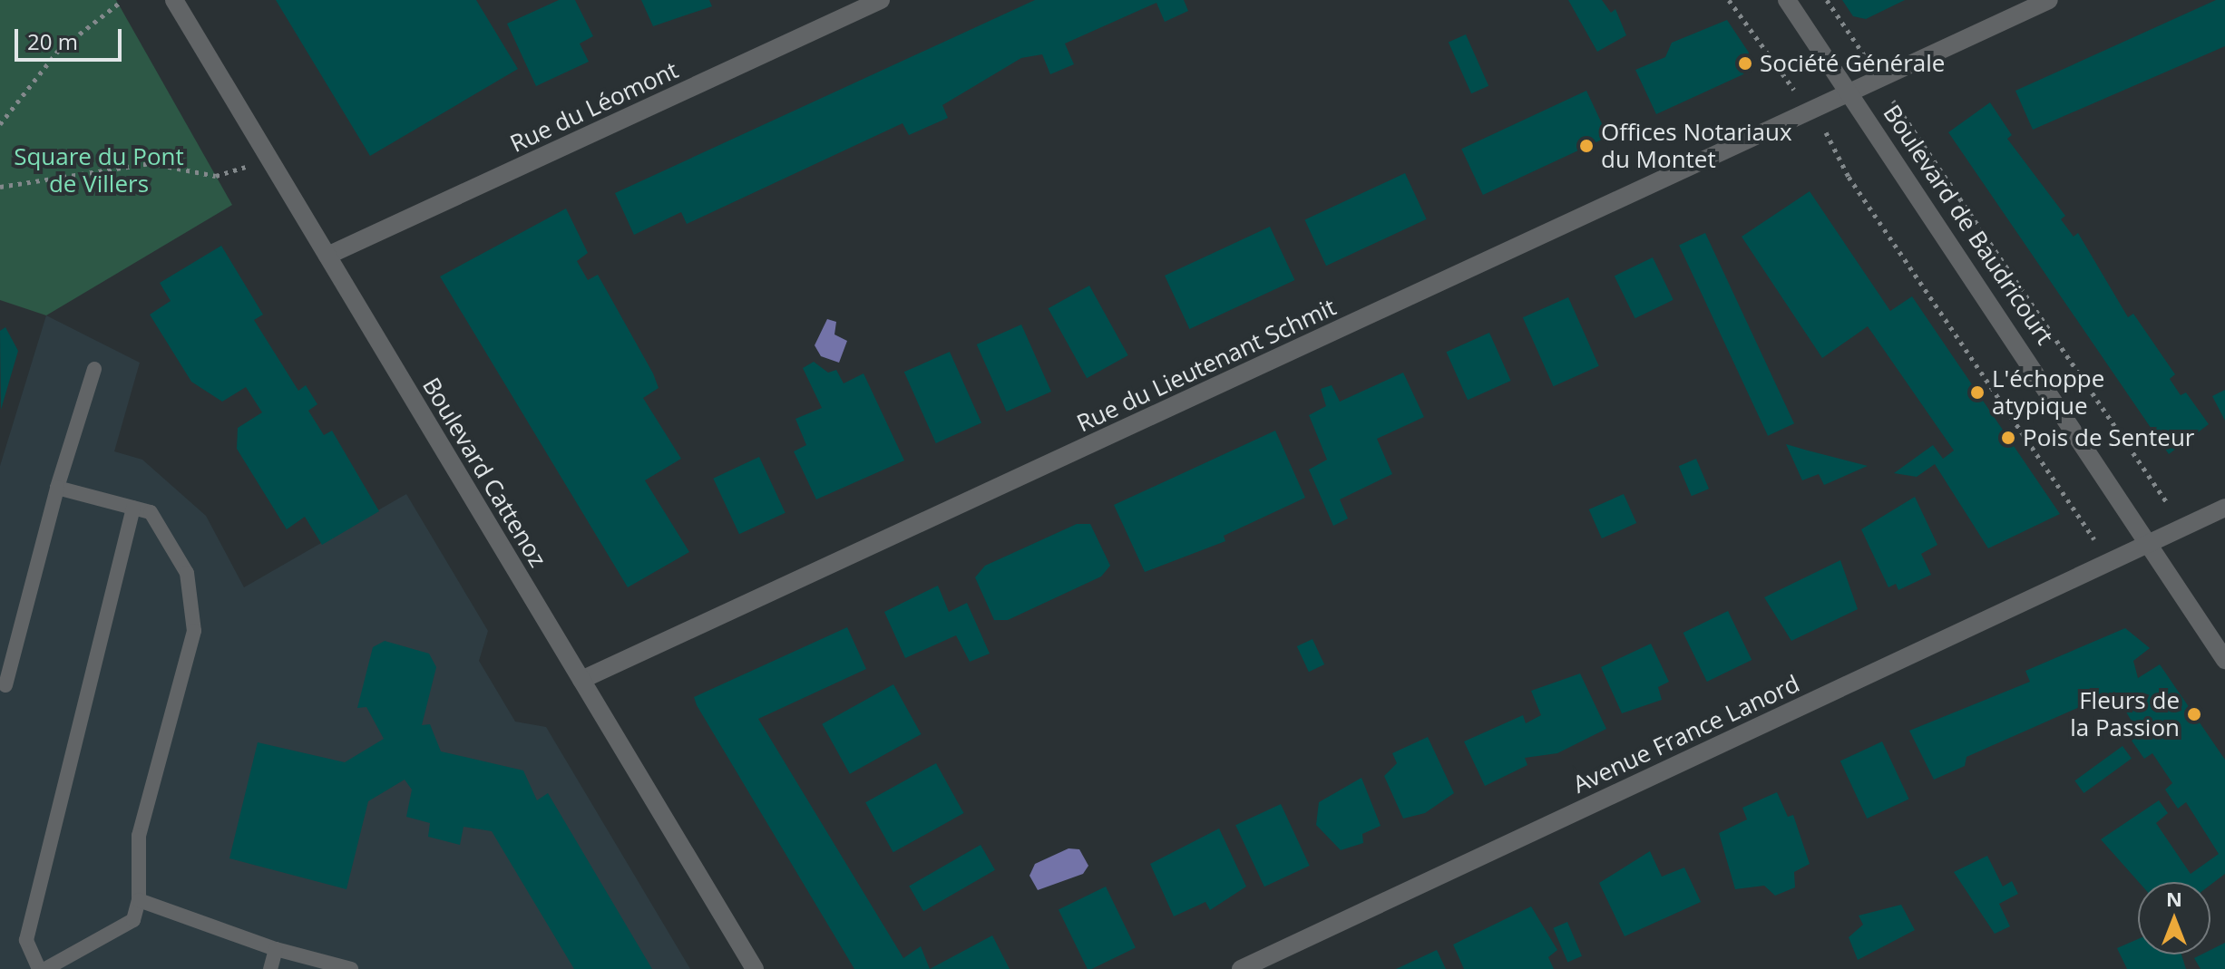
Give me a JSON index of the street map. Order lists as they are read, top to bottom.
{
  "streets": {
    "street": [
      "Rue du Léomont",
      "Boulevard de Baudricourt",
      "Rue du Lieutenant Schmit",
      "Boulevard Cattenoz",
      "Avenue France Lanord"
    ]
  },
  "crossings": [
    ["Rue du Léomont", "Boulevard Cattenoz"],
    ["Boulevard de Baudricourt", "Rue du Lieutenant Schmit"],
    ["Boulevard de Baudricourt", "Avenue France Lanord"],
    ["Rue du Lieutenant Schmit", "Boulevard Cattenoz"]
  ],
  "parks": ["Square du Pont de Villers"],
  "places": [
    "Société Générale",
    "Offices Notariaux du Montet",
    "L'échoppe atypique",
    "Pois de Senteur",
    "Fleurs de la Passion"
  ],
  "scale_bar": "20 m",
  "north": "top"
}
